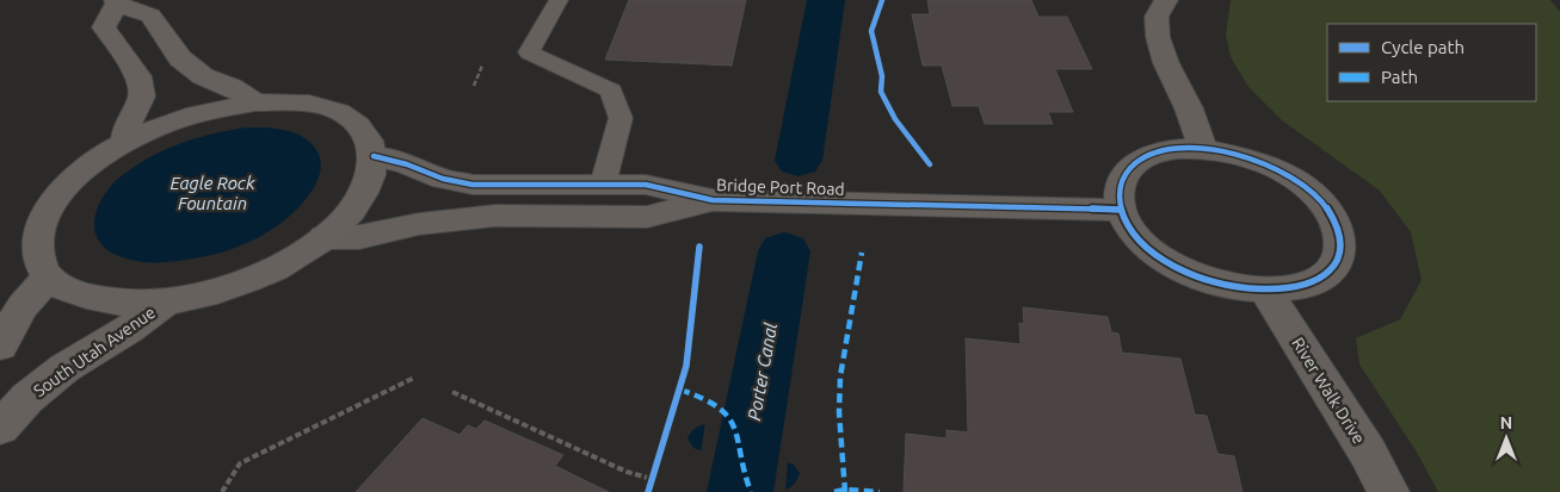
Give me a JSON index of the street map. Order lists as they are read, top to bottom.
{
  "streets": {
    "main road": ["South Utah Avenue"],
    "street": ["Bridge Port Road", "River Walk Drive"]
  },
  "crossings": [
    ["Bridge Port Road", "South Utah Avenue"],
    ["Bridge Port Road", "River Walk Drive"]
  ],
  "water": ["Eagle Rock Fountain", "Porter Canal"],
  "legend": ["Cycle path", "Path"],
  "north": "top"
}
